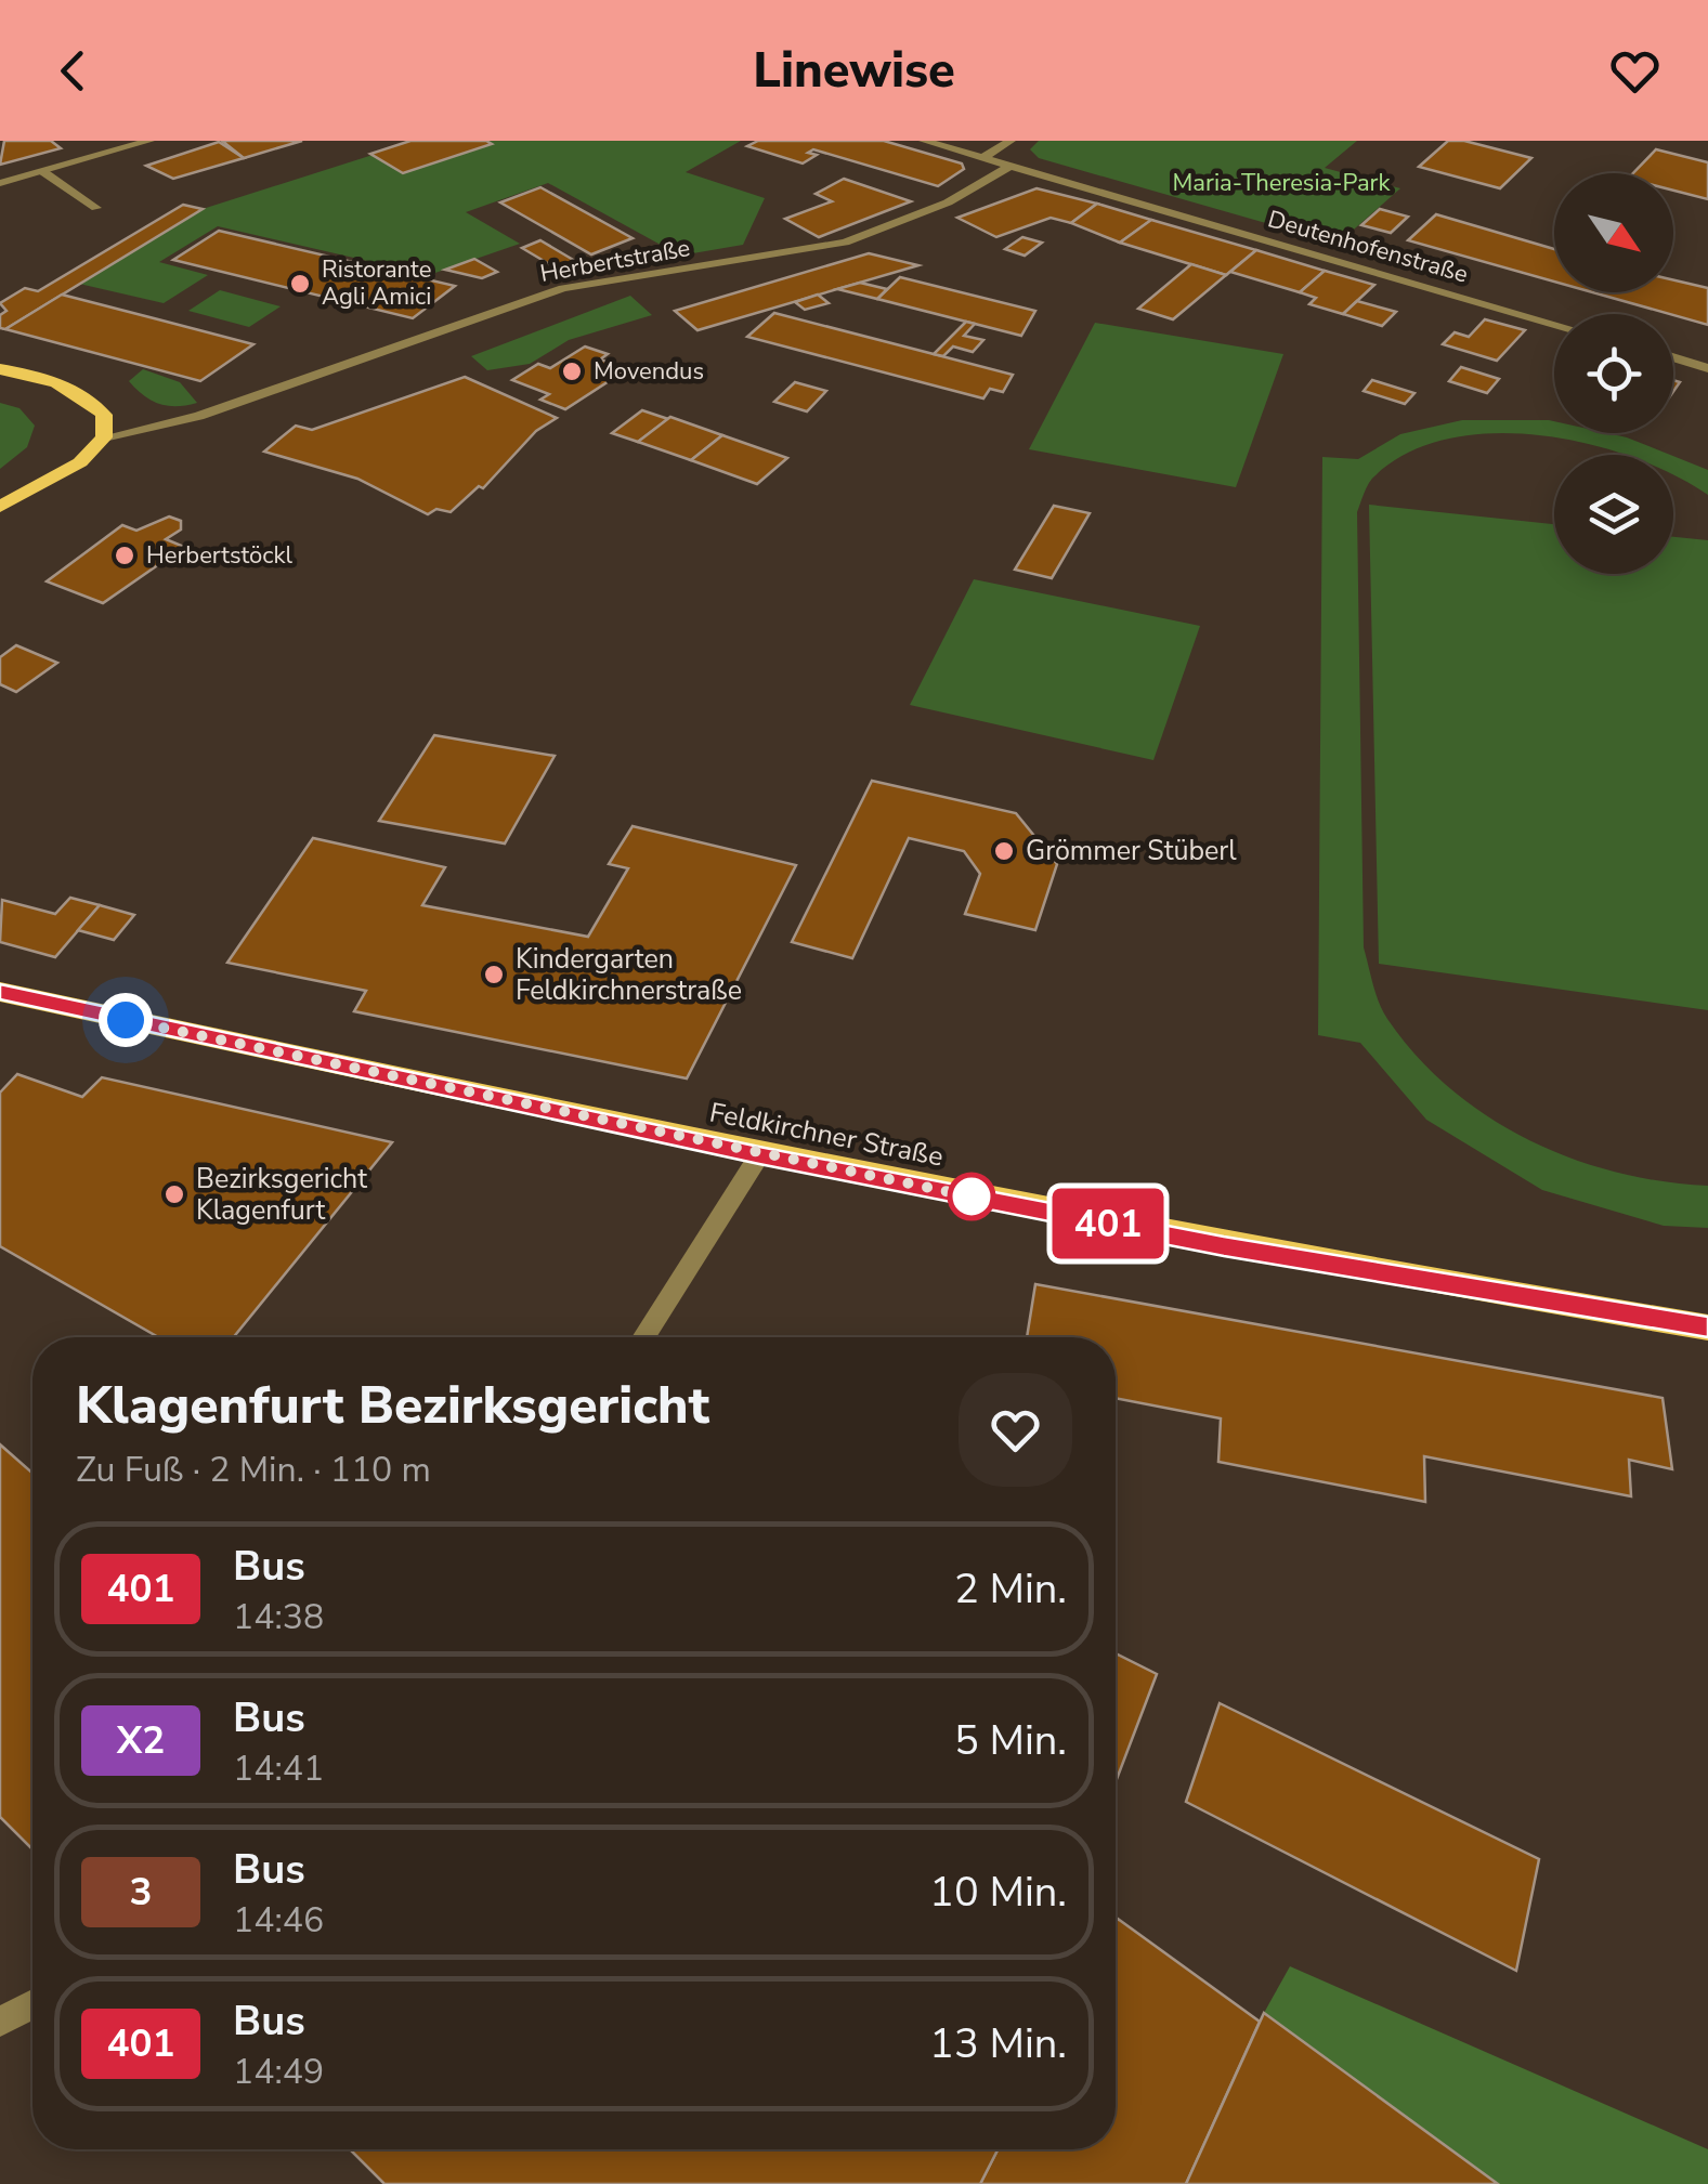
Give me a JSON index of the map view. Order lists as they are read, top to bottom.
{
  "streets": {
    "main road": ["Feldkirchner Straße"],
    "street": ["Deutenhofenstraße", "Herbertstraße"]
  },
  "crossings": [
    ["Deutenhofenstraße", "Herbertstraße"]
  ],
  "parks": ["Maria-Theresia-Park"],
  "places": [
    "Ristorante Agli Amici",
    "Movendus",
    "Herbertstöckl",
    "Grömmer Stüberl",
    "Kindergarten Feldkirchnerstraße",
    "Bezirksgericht Klagenfurt"
  ],
  "lines": ["bus line 401"],
  "north": "bottom right",
  "page": {
    "header": "Linewise",
    "on_map": "401",
    "heading": ["Klagenfurt Bezirksgericht", "Zu Fuß · 2 Min. · 110 m"],
    "list": [
      {
        "mark": "401",
        "name": "Bus",
        "note": "14:38",
        "value": "2 Min."
      },
      {
        "mark": "X2",
        "name": "Bus",
        "note": "14:41",
        "value": "5 Min."
      },
      {
        "mark": "3",
        "name": "Bus",
        "note": "14:46",
        "value": "10 Min."
      },
      {
        "mark": "401",
        "name": "Bus",
        "note": "14:49",
        "value": "13 Min."
      }
    ]
  }
}
